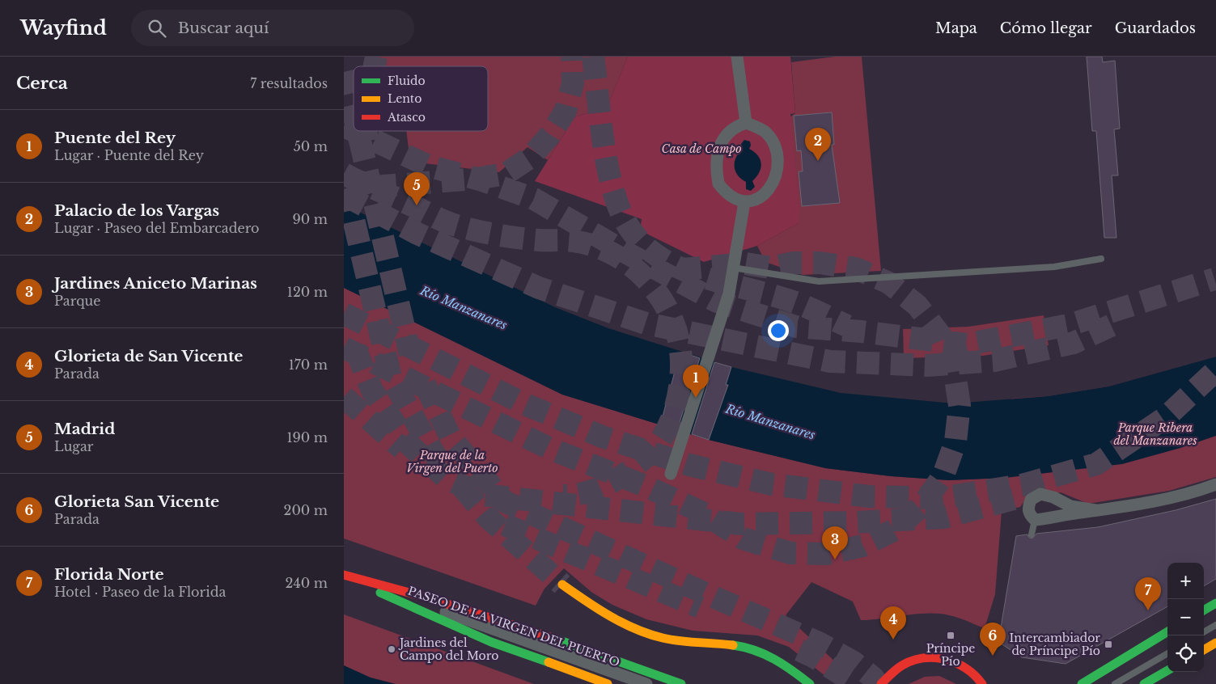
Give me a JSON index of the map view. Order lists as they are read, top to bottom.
{
  "streets": {
    "main road": ["PASEO DE LA VIRGEN DEL PUERTO"]
  },
  "water": ["Río Manzanares"],
  "parks": ["Casa de Campo", "Parque Ribera del Manzanares", "Parque de la Virgen del Puerto"],
  "places": {
    "transit": ["Príncipe Pío", "Intercambiador de Príncipe Pío"],
    "other": ["Jardines del Campo del Moro"]
  },
  "legend": ["Fluido", "Lento", "Atasco"],
  "page": {
    "header": "Wayfind",
    "search": "Buscar aquí",
    "nav": ["Mapa", "Cómo llegar", "Guardados"],
    "heading": ["Cerca", "7 resultados"],
    "list": [
      {
        "mark": "1",
        "name": "Puente del Rey",
        "note": "Lugar · Puente del Rey",
        "value": "50 m"
      },
      {
        "mark": "2",
        "name": "Palacio de los Vargas",
        "note": "Lugar · Paseo del Embarcadero",
        "value": "90 m"
      },
      {
        "mark": "3",
        "name": "Jardines Aniceto Marinas",
        "note": "Parque",
        "value": "120 m"
      },
      {
        "mark": "4",
        "name": "Glorieta de San Vicente",
        "note": "Parada",
        "value": "170 m"
      },
      {
        "mark": "5",
        "name": "Madrid",
        "note": "Lugar",
        "value": "190 m"
      },
      {
        "mark": "6",
        "name": "Glorieta San Vicente",
        "note": "Parada",
        "value": "200 m"
      },
      {
        "mark": "7",
        "name": "Florida Norte",
        "note": "Hotel · Paseo de la Florida",
        "value": "240 m"
      }
    ],
    "pins": [
      "2",
      "5",
      "1",
      "3",
      "7",
      "4",
      "6"
    ],
    "map_buttons": ["+", "−"]
  }
}
